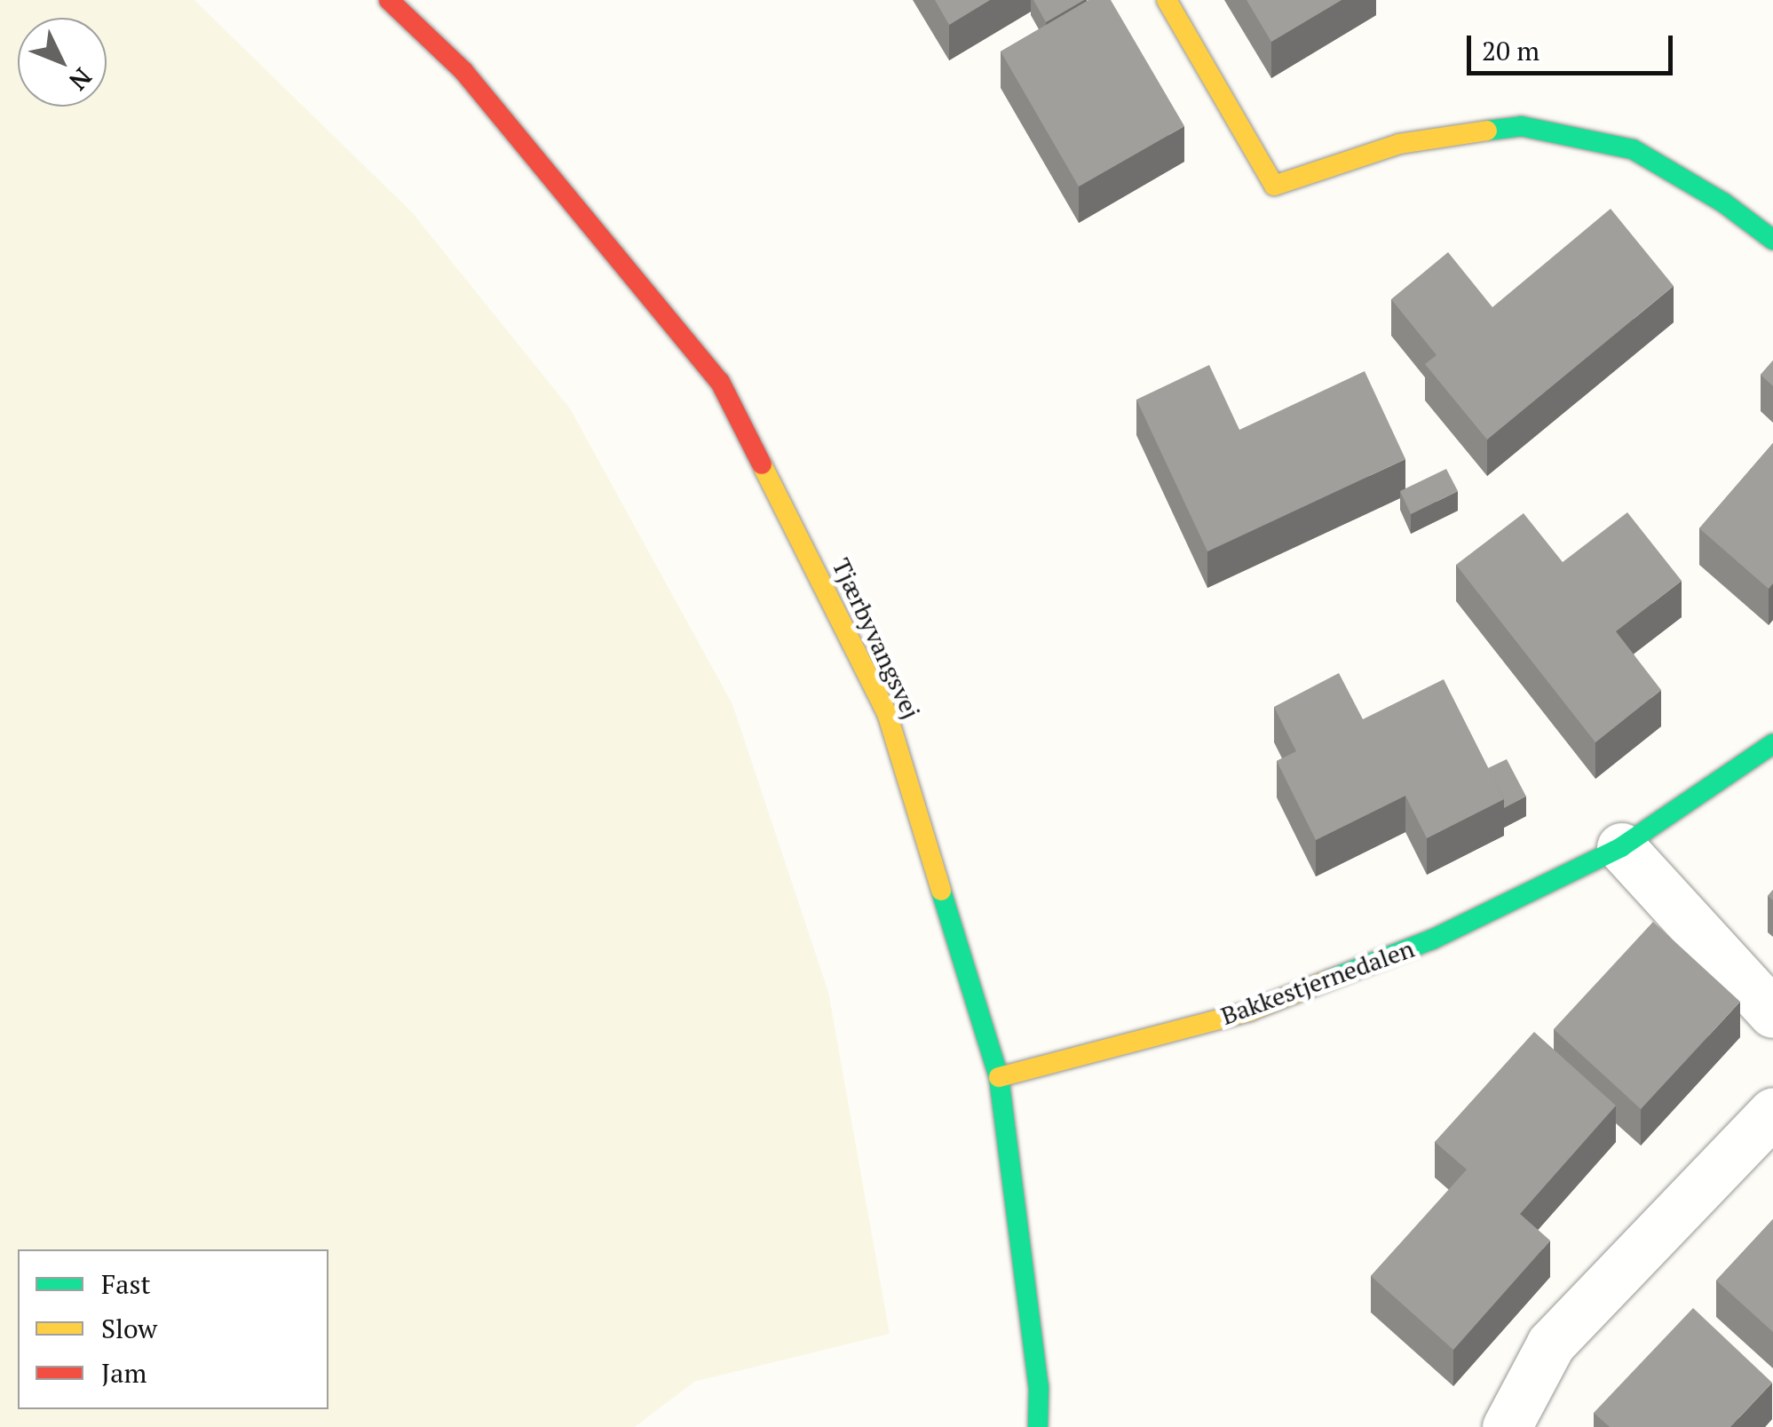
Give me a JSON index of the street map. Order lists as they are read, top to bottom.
{
  "streets": {
    "street": ["Tjærbyvangsvej", "Bakkestjernedalen"]
  },
  "crossings": [
    ["Tjærbyvangsvej", "Bakkestjernedalen"]
  ],
  "legend": ["Fast", "Slow", "Jam"],
  "scale_bar": "20 m",
  "north": "bottom right"
}
